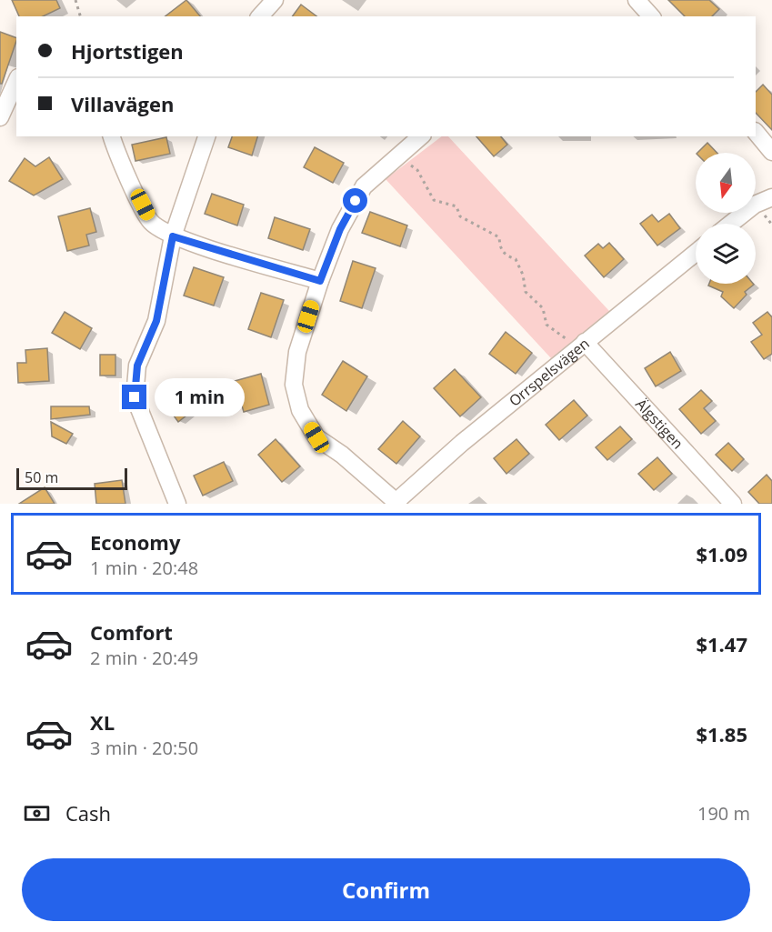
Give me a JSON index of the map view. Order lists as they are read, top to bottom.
{
  "streets": {
    "street": ["Orrspelsvägen", "Älgstigen"]
  },
  "crossings": [
    ["Orrspelsvägen", "Älgstigen"]
  ],
  "scale_bar": "50 m",
  "north": "bottom",
  "page": {
    "banner": ["Hjortstigen", "Villavägen"],
    "bubble": "1 min",
    "scale": "50 m",
    "list": [
      {
        "name": "Economy",
        "note": "1 min · 20:48",
        "value": "$1.09"
      },
      {
        "name": "Comfort",
        "note": "2 min · 20:49",
        "value": "$1.47"
      },
      {
        "name": "XL",
        "note": "3 min · 20:50",
        "value": "$1.85"
      }
    ],
    "pay": ["Cash", "190 m"],
    "buttons": "Confirm"
  }
}
